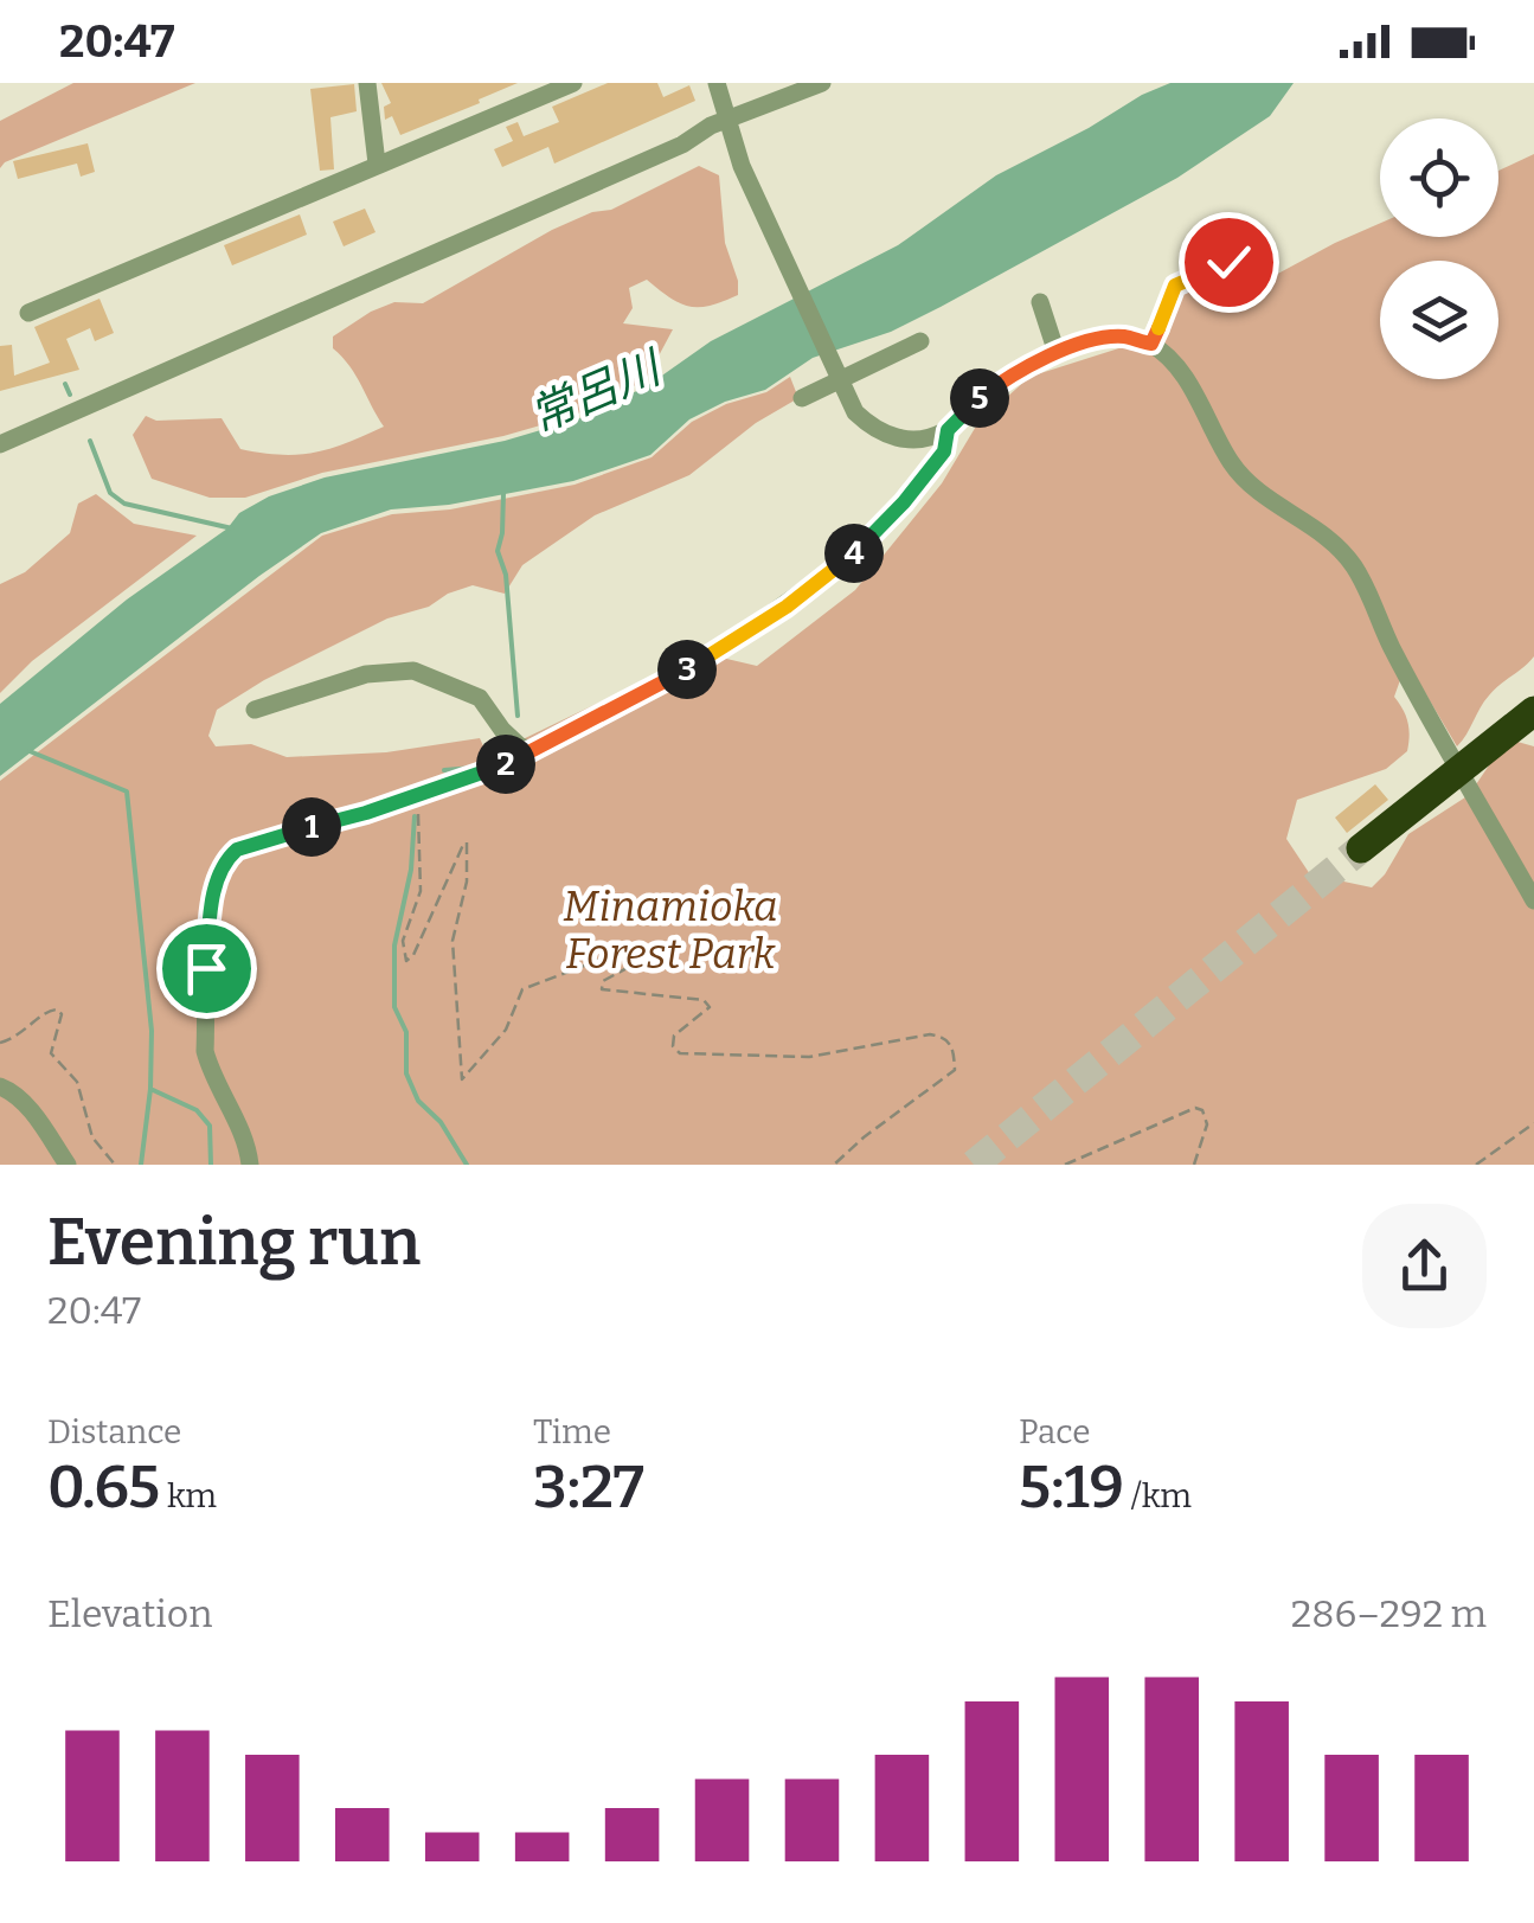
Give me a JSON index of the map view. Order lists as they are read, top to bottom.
{
  "water": ["常呂川"],
  "parks": ["Minamioka Forest Park"],
  "page": {
    "status": "20:47",
    "pins": [
      "5",
      "4",
      "3",
      "2",
      "1"
    ],
    "heading": ["Evening run", "20:47"],
    "stats": [
      ["Distance", "0.65 km"],
      ["Time", "3:27"],
      ["Pace", "5:19 /km"]
    ],
    "chart": ["Elevation", "286–292 m"]
  }
}
